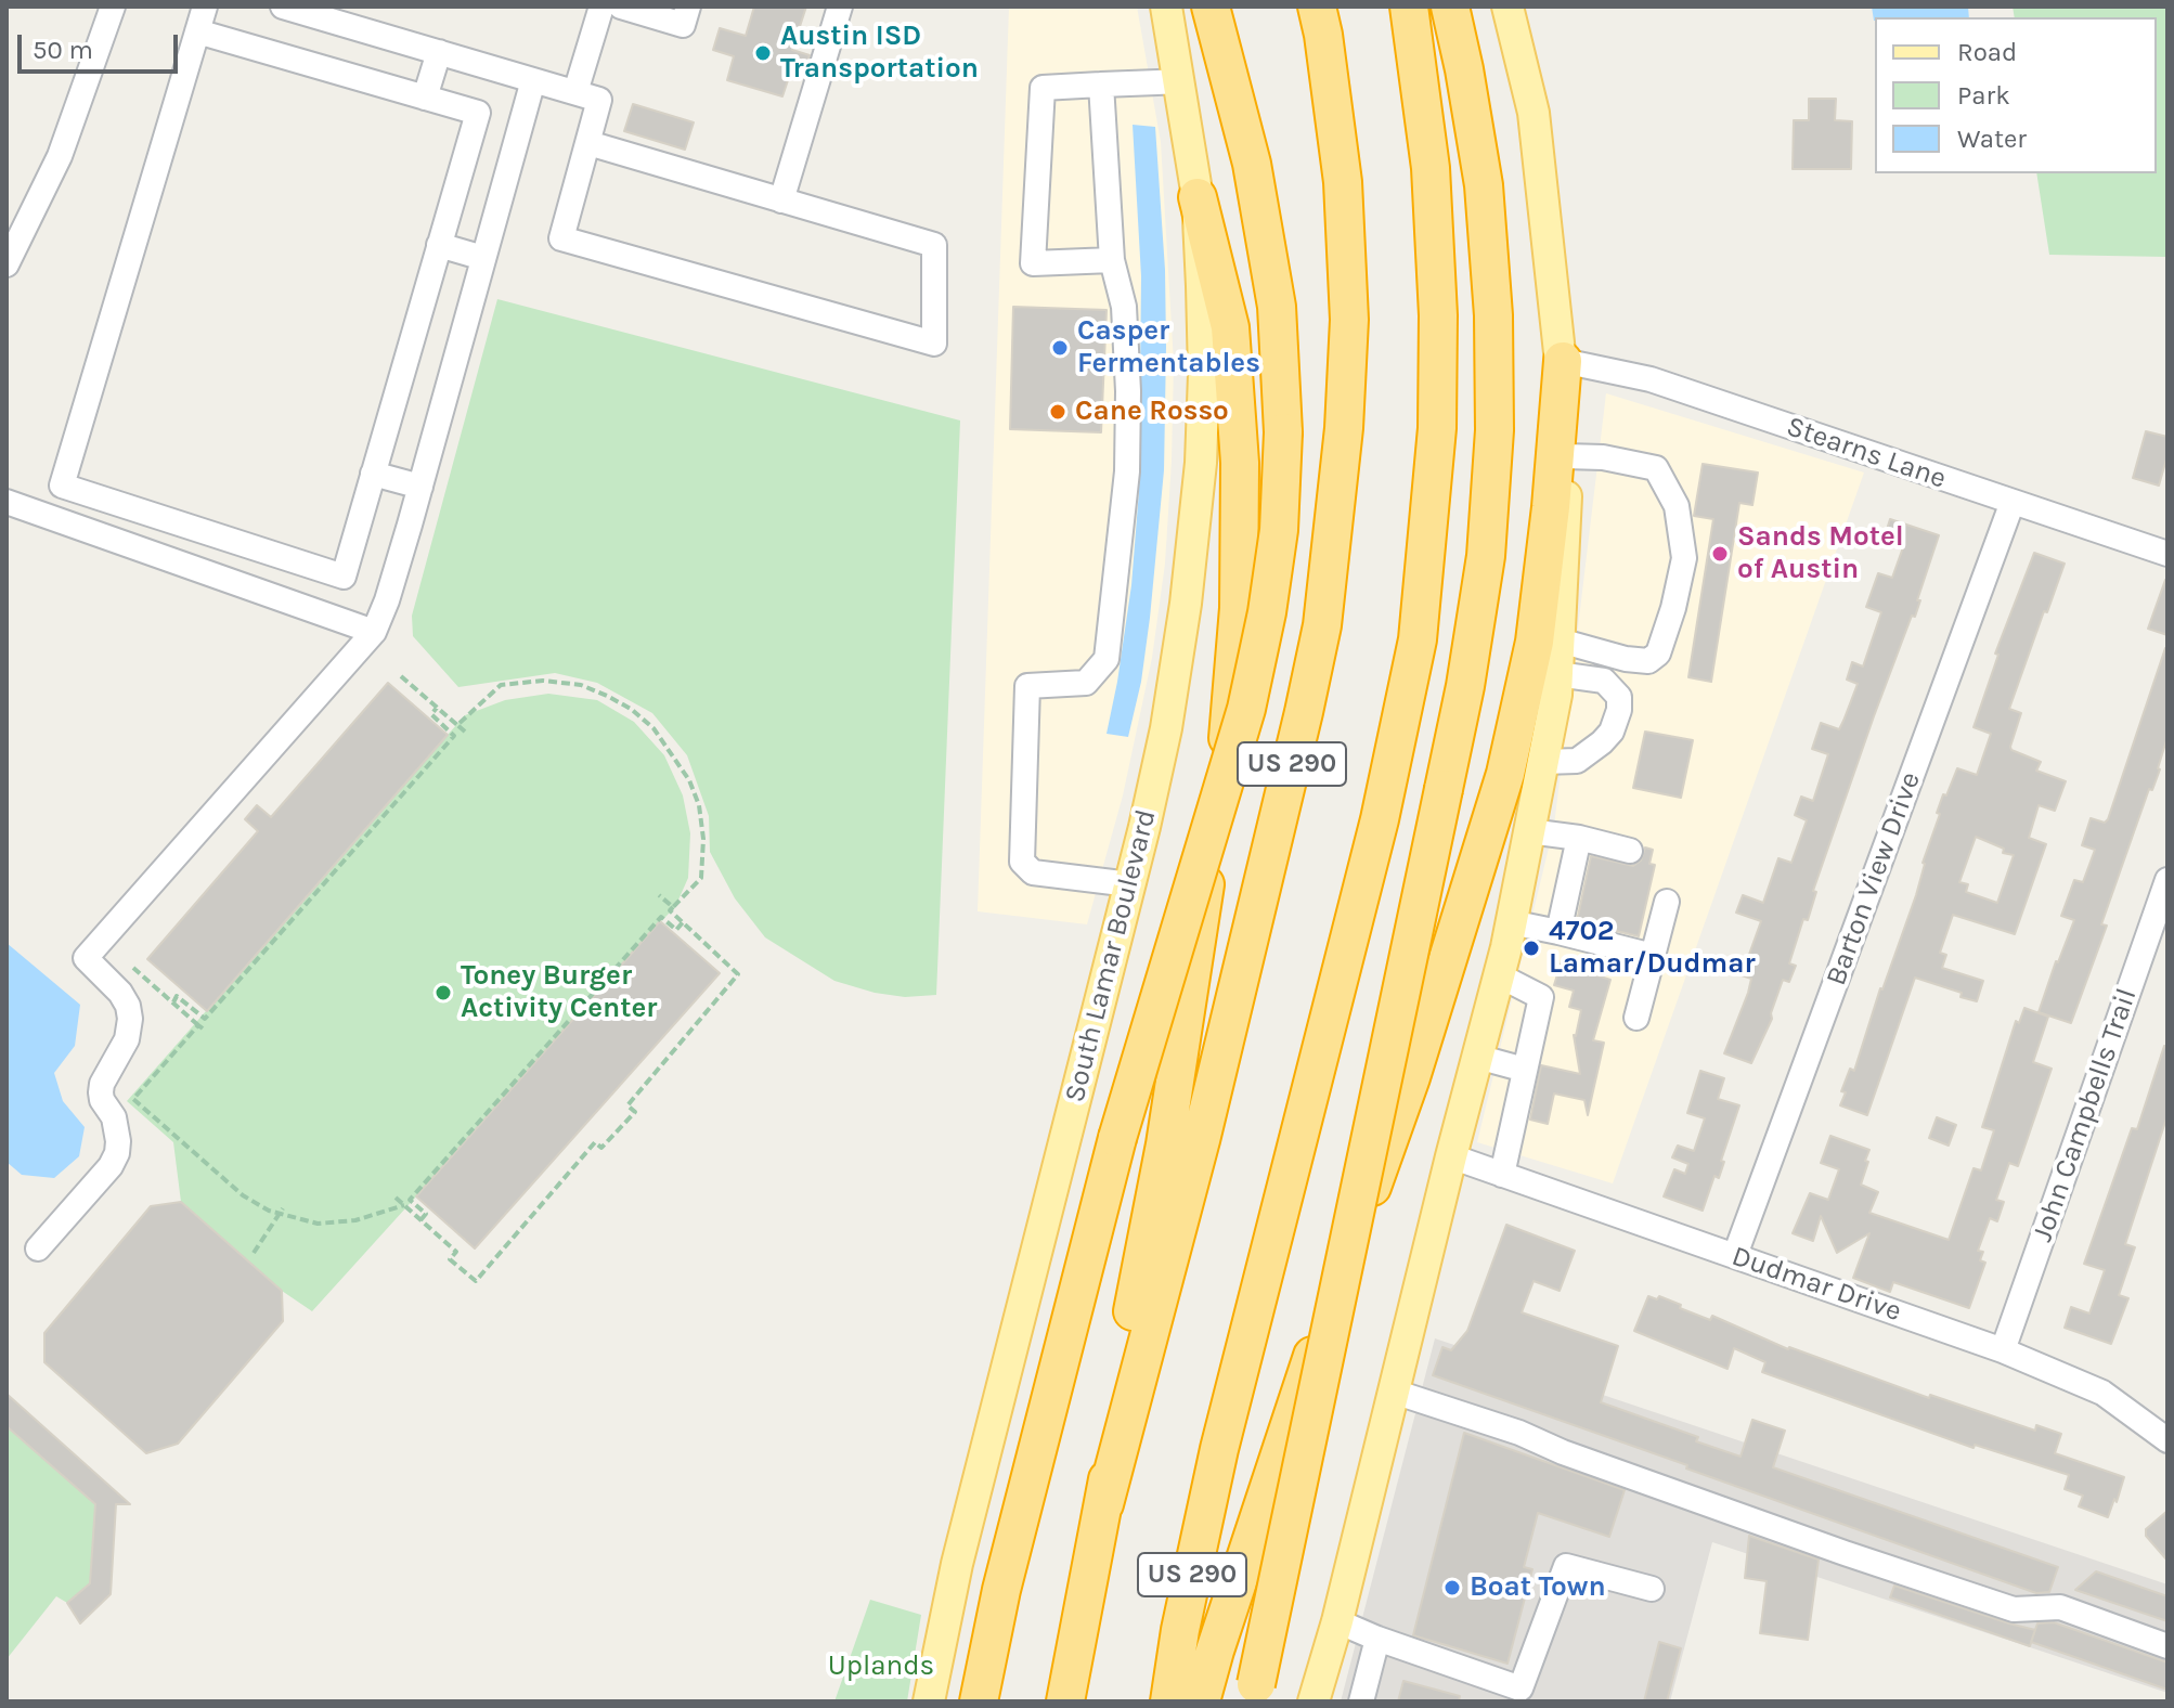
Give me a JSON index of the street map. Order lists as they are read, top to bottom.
{
  "streets": {
    "highway": ["US 290"],
    "main road": ["South Lamar Boulevard"],
    "street": [
      "Stearns Lane",
      "Barton View Drive",
      "John Campbells Trail",
      "Dudmar Drive"
    ]
  },
  "crossings": [
    ["Stearns Lane", "Barton View Drive"],
    ["Barton View Drive", "Dudmar Drive"],
    ["John Campbells Trail", "Dudmar Drive"]
  ],
  "parks": ["Uplands"],
  "places": [
    "Austin ISD Transportation",
    "Casper Fermentables",
    "Cane Rosso",
    "Sands Motel of Austin",
    "4702 Lamar/Dudmar",
    "Toney Burger Activity Center",
    "Boat Town"
  ],
  "legend": ["Road", "Park", "Water"],
  "scale_bar": "50 m"
}
